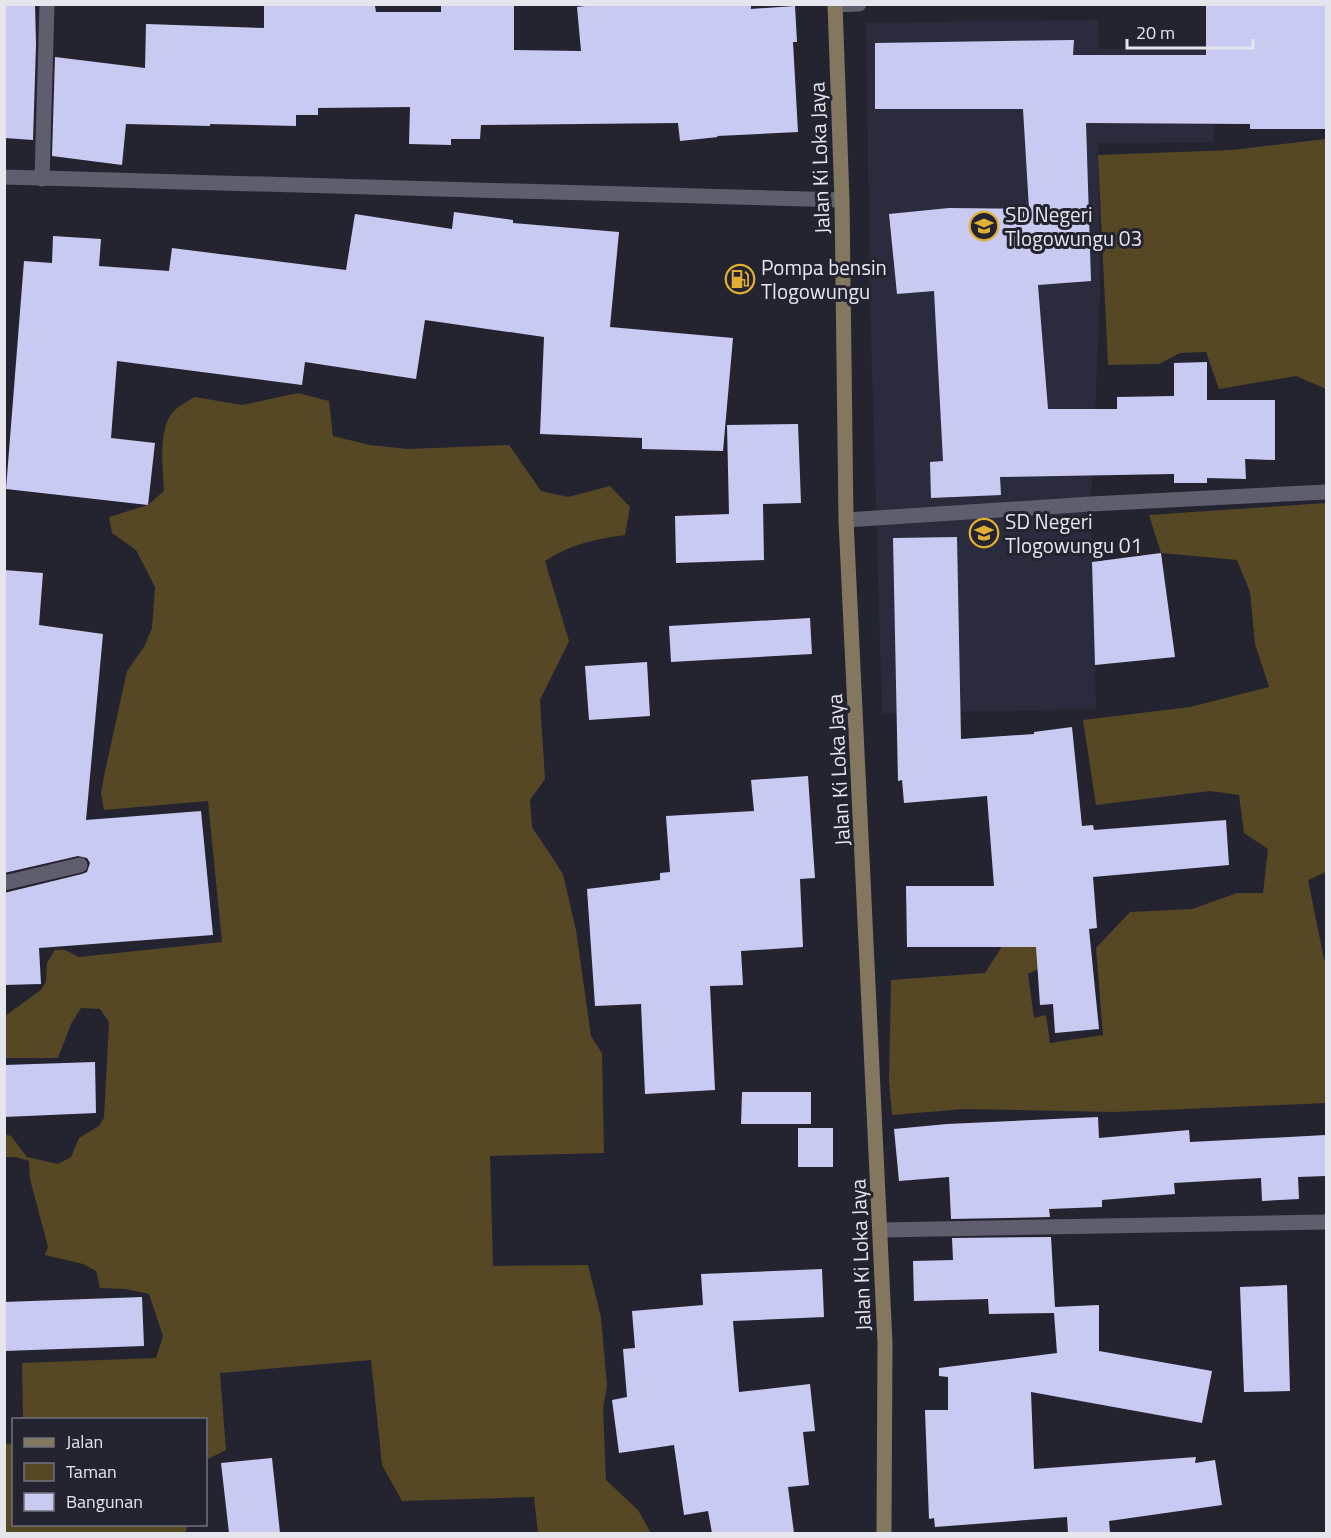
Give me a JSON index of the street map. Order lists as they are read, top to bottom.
{
  "streets": {
    "main road": ["Jalan Ki Loka Jaya"]
  },
  "places": {
    "school or university": ["SD Negeri Tlogowungu 03", "SD Negeri Tlogowungu 01"],
    "fuel station": ["Pompa bensin Tlogowungu"]
  },
  "legend": ["Jalan", "Taman", "Bangunan"],
  "scale_bar": "20 m"
}
